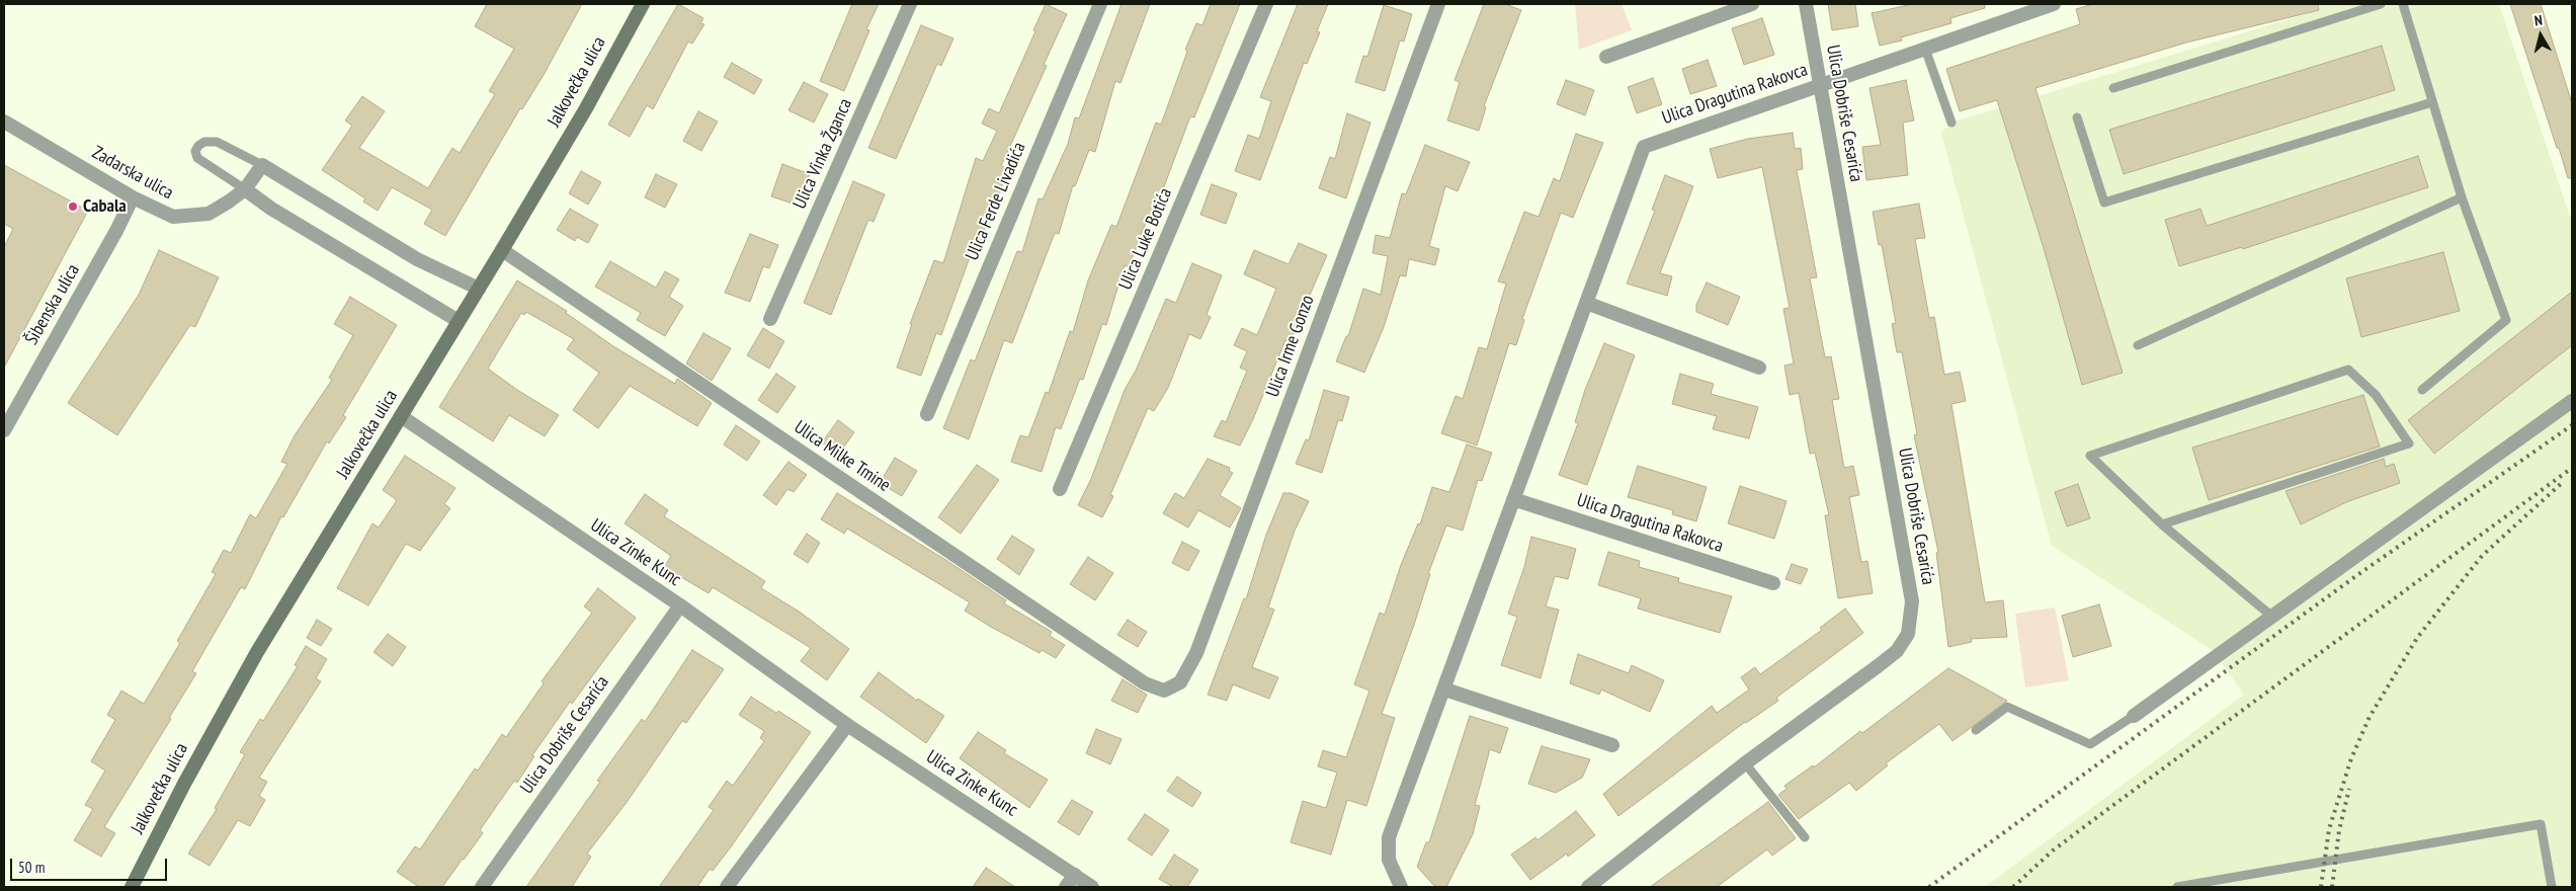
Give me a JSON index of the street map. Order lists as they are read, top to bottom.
{
  "streets": {
    "main road": ["Jalkovečka ulica"],
    "street": [
      "Ulica Dragutina Rakovca",
      "Ulica Dobriše Cesarića",
      "Ulica Vinka Žganca",
      "Zadarska ulica",
      "Ulica Ferde Livadića",
      "Ulica Luke Botića",
      "Šibenska ulica",
      "Ulica Irme Gonzo",
      "Ulica Milke Tmine",
      "Ulica Zinke Kunc"
    ]
  },
  "crossings": [
    ["Jalkovečka ulica", "Ulica Milke Tmine"],
    ["Jalkovečka ulica", "Ulica Zinke Kunc"],
    ["Ulica Dragutina Rakovca", "Ulica Dobriše Cesarića"],
    ["Ulica Dobriše Cesarića", "Ulica Zinke Kunc"],
    ["Zadarska ulica", "Šibenska ulica"],
    ["Ulica Irme Gonzo", "Ulica Milke Tmine"]
  ],
  "places": ["Cabala"],
  "scale_bar": "50 m",
  "north": "top"
}
